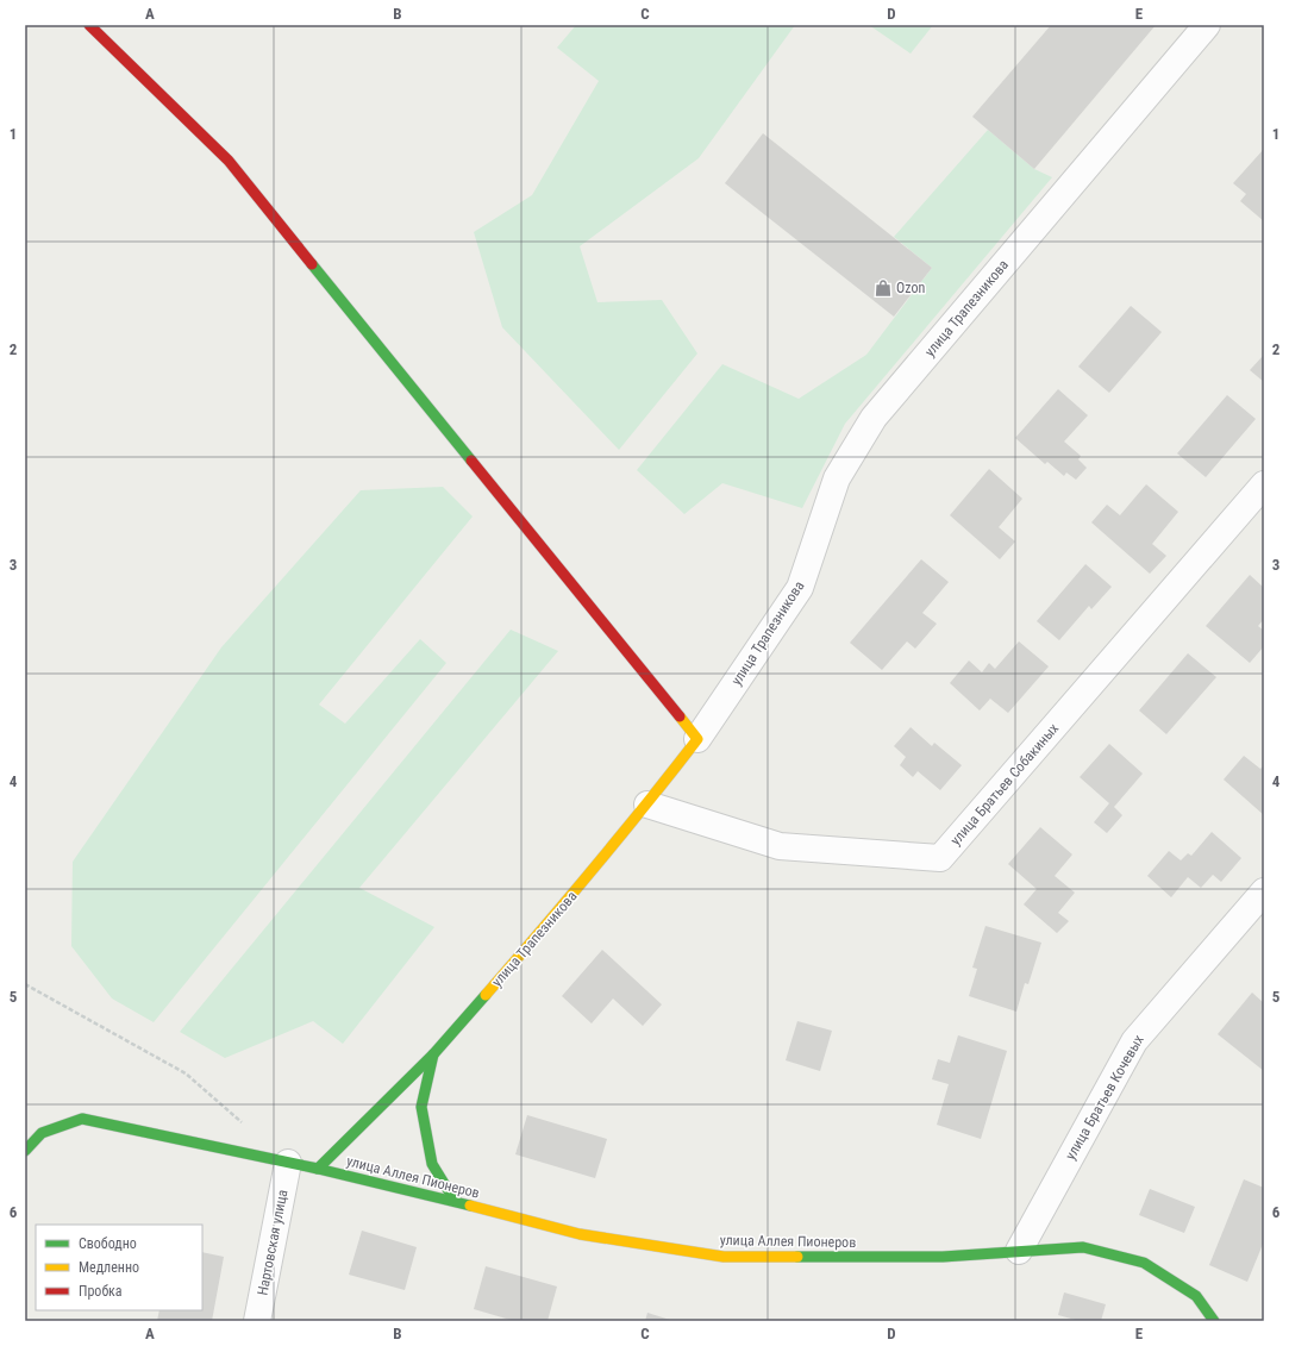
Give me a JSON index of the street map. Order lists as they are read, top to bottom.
{
  "streets": {
    "street": [
      "улица Трапезникова",
      "улица Братьев Собакиных",
      "улица Братьев Кочевых",
      "улица Аллея Пионеров",
      "Нартовская улица"
    ]
  },
  "crossings": [
    ["улица Трапезникова", "улица Братьев Собакиных"],
    ["улица Трапезникова", "улица Аллея Пионеров"],
    ["улица Братьев Кочевых", "улица Аллея Пионеров"],
    ["улица Аллея Пионеров", "Нартовская улица"]
  ],
  "places": {
    "shop": ["Ozon"]
  },
  "legend": ["Свободно", "Медленно", "Пробка"],
  "grid": {
    "columns": [
      "A",
      "B",
      "C",
      "D",
      "E"
    ],
    "rows": [
      "1",
      "2",
      "3",
      "4",
      "5",
      "6"
    ]
  }
}
